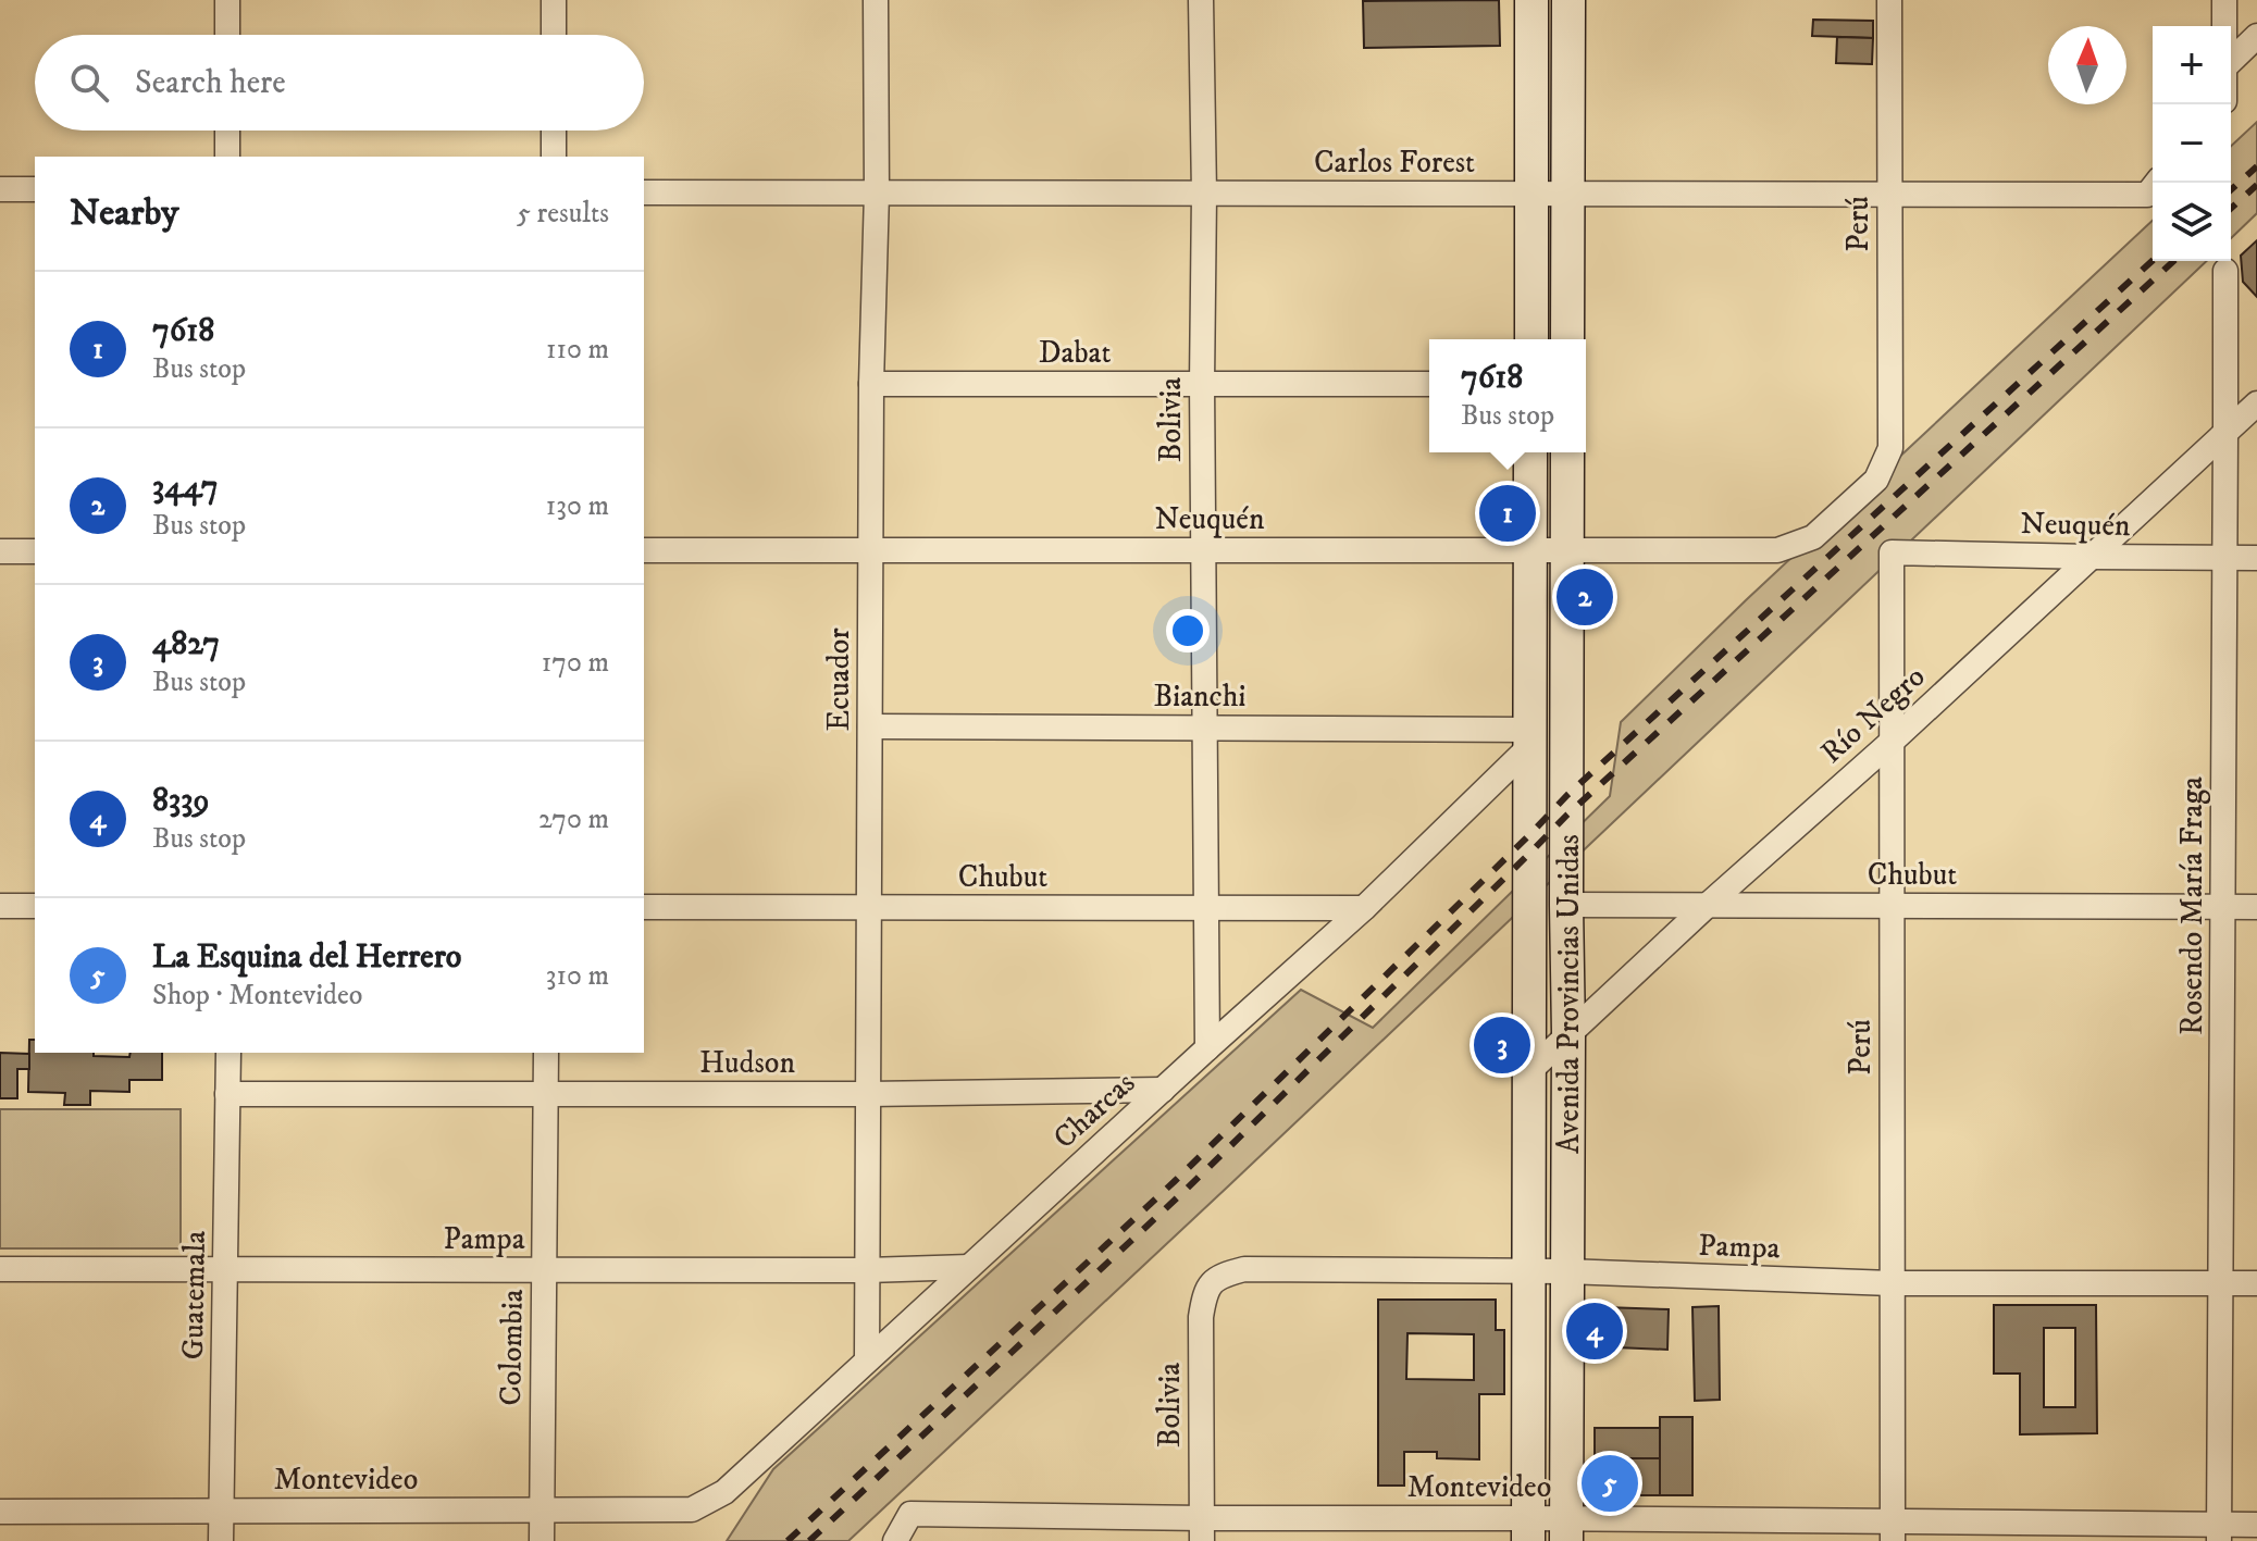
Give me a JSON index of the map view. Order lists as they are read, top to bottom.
{
  "streets": {
    "main road": ["Avenida Provincias Unidas"],
    "street": [
      "Carlos Forest",
      "Perú",
      "Dabat",
      "Bolivia",
      "Neuquén",
      "Ecuador",
      "Bianchi",
      "Río Negro",
      "Chubut",
      "Rosendo María Fraga",
      "Hudson",
      "Charcas",
      "Pampa",
      "Guatemala",
      "Colombia",
      "Montevideo"
    ]
  },
  "crossings": [
    ["Carlos Forest", "Perú"],
    ["Carlos Forest", "Bolivia"],
    ["Carlos Forest", "Ecuador"],
    ["Perú", "Neuquén"],
    ["Perú", "Río Negro"],
    ["Perú", "Chubut"],
    ["Perú", "Pampa"],
    ["Perú", "Montevideo"],
    ["Dabat", "Bolivia"],
    ["Dabat", "Ecuador"],
    ["Bolivia", "Neuquén"],
    ["Bolivia", "Bianchi"],
    ["Bolivia", "Chubut"],
    ["Bolivia", "Charcas"],
    ["Bolivia", "Pampa"],
    ["Bolivia", "Montevideo"],
    ["Neuquén", "Ecuador"],
    ["Neuquén", "Río Negro"],
    ["Neuquén", "Rosendo María Fraga"],
    ["Neuquén", "Avenida Provincias Unidas"],
    ["Ecuador", "Bianchi"],
    ["Ecuador", "Chubut"],
    ["Ecuador", "Hudson"],
    ["Ecuador", "Charcas"],
    ["Ecuador", "Pampa"],
    ["Bianchi", "Avenida Provincias Unidas"],
    ["Bianchi", "Charcas"],
    ["Río Negro", "Chubut"],
    ["Río Negro", "Rosendo María Fraga"],
    ["Río Negro", "Avenida Provincias Unidas"],
    ["Chubut", "Rosendo María Fraga"],
    ["Chubut", "Avenida Provincias Unidas"],
    ["Chubut", "Charcas"],
    ["Rosendo María Fraga", "Pampa"],
    ["Rosendo María Fraga", "Montevideo"],
    ["Avenida Provincias Unidas", "Charcas"],
    ["Avenida Provincias Unidas", "Pampa"],
    ["Avenida Provincias Unidas", "Montevideo"],
    ["Hudson", "Charcas"],
    ["Hudson", "Guatemala"],
    ["Hudson", "Colombia"],
    ["Charcas", "Pampa"],
    ["Charcas", "Montevideo"],
    ["Pampa", "Guatemala"],
    ["Pampa", "Colombia"],
    ["Guatemala", "Montevideo"],
    ["Colombia", "Montevideo"]
  ],
  "north": "top",
  "page": {
    "map_buttons": ["+", "−"],
    "search": "Search here",
    "heading": ["Nearby", "5 results"],
    "list": [
      {
        "mark": "1",
        "name": "7618",
        "note": "Bus stop",
        "value": "110 m"
      },
      {
        "mark": "2",
        "name": "3447",
        "note": "Bus stop",
        "value": "130 m"
      },
      {
        "mark": "3",
        "name": "4827",
        "note": "Bus stop",
        "value": "170 m"
      },
      {
        "mark": "4",
        "name": "8339",
        "note": "Bus stop",
        "value": "270 m"
      },
      {
        "mark": "5",
        "name": "La Esquina del Herrero",
        "note": "Shop · Montevideo",
        "value": "310 m"
      }
    ],
    "popup": ["7618", "Bus stop"],
    "pins": [
      "1",
      "2",
      "3",
      "4",
      "5"
    ]
  }
}
